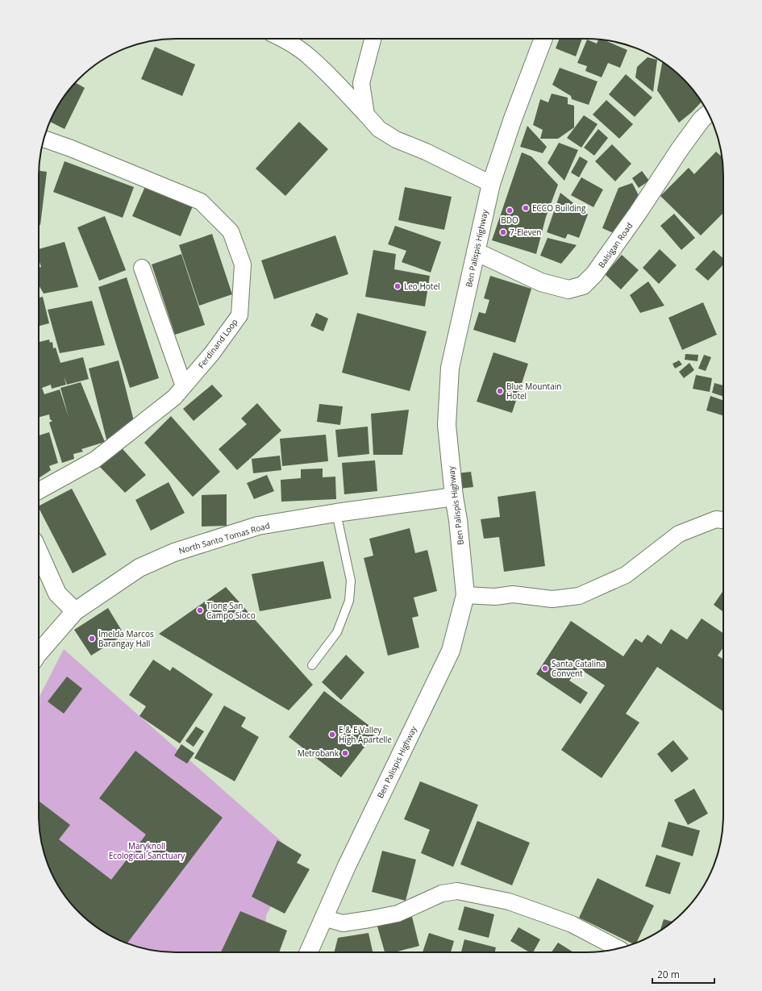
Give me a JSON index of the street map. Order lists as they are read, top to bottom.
{
  "streets": {
    "main road": ["Balsigan Road", "Ben Palispis Highway", "North Santo Tomas Road"],
    "street": ["Ferdinand Loop"]
  },
  "crossings": [
    ["Balsigan Road", "Ben Palispis Highway"],
    ["Ben Palispis Highway", "North Santo Tomas Road"]
  ],
  "parks": ["Maryknoll Ecological Sanctuary"],
  "places": [
    "ECCO Building",
    "BDO",
    "7-Eleven",
    "Leo Hotel",
    "Blue Mountain Hotel",
    "Tiong San Campo Sioco",
    "Imelda Marcos Barangay Hall",
    "Santa Catalina Convent",
    "E & E Valley High Apartelle",
    "Metrobank"
  ],
  "scale_bar": "20 m"
}
